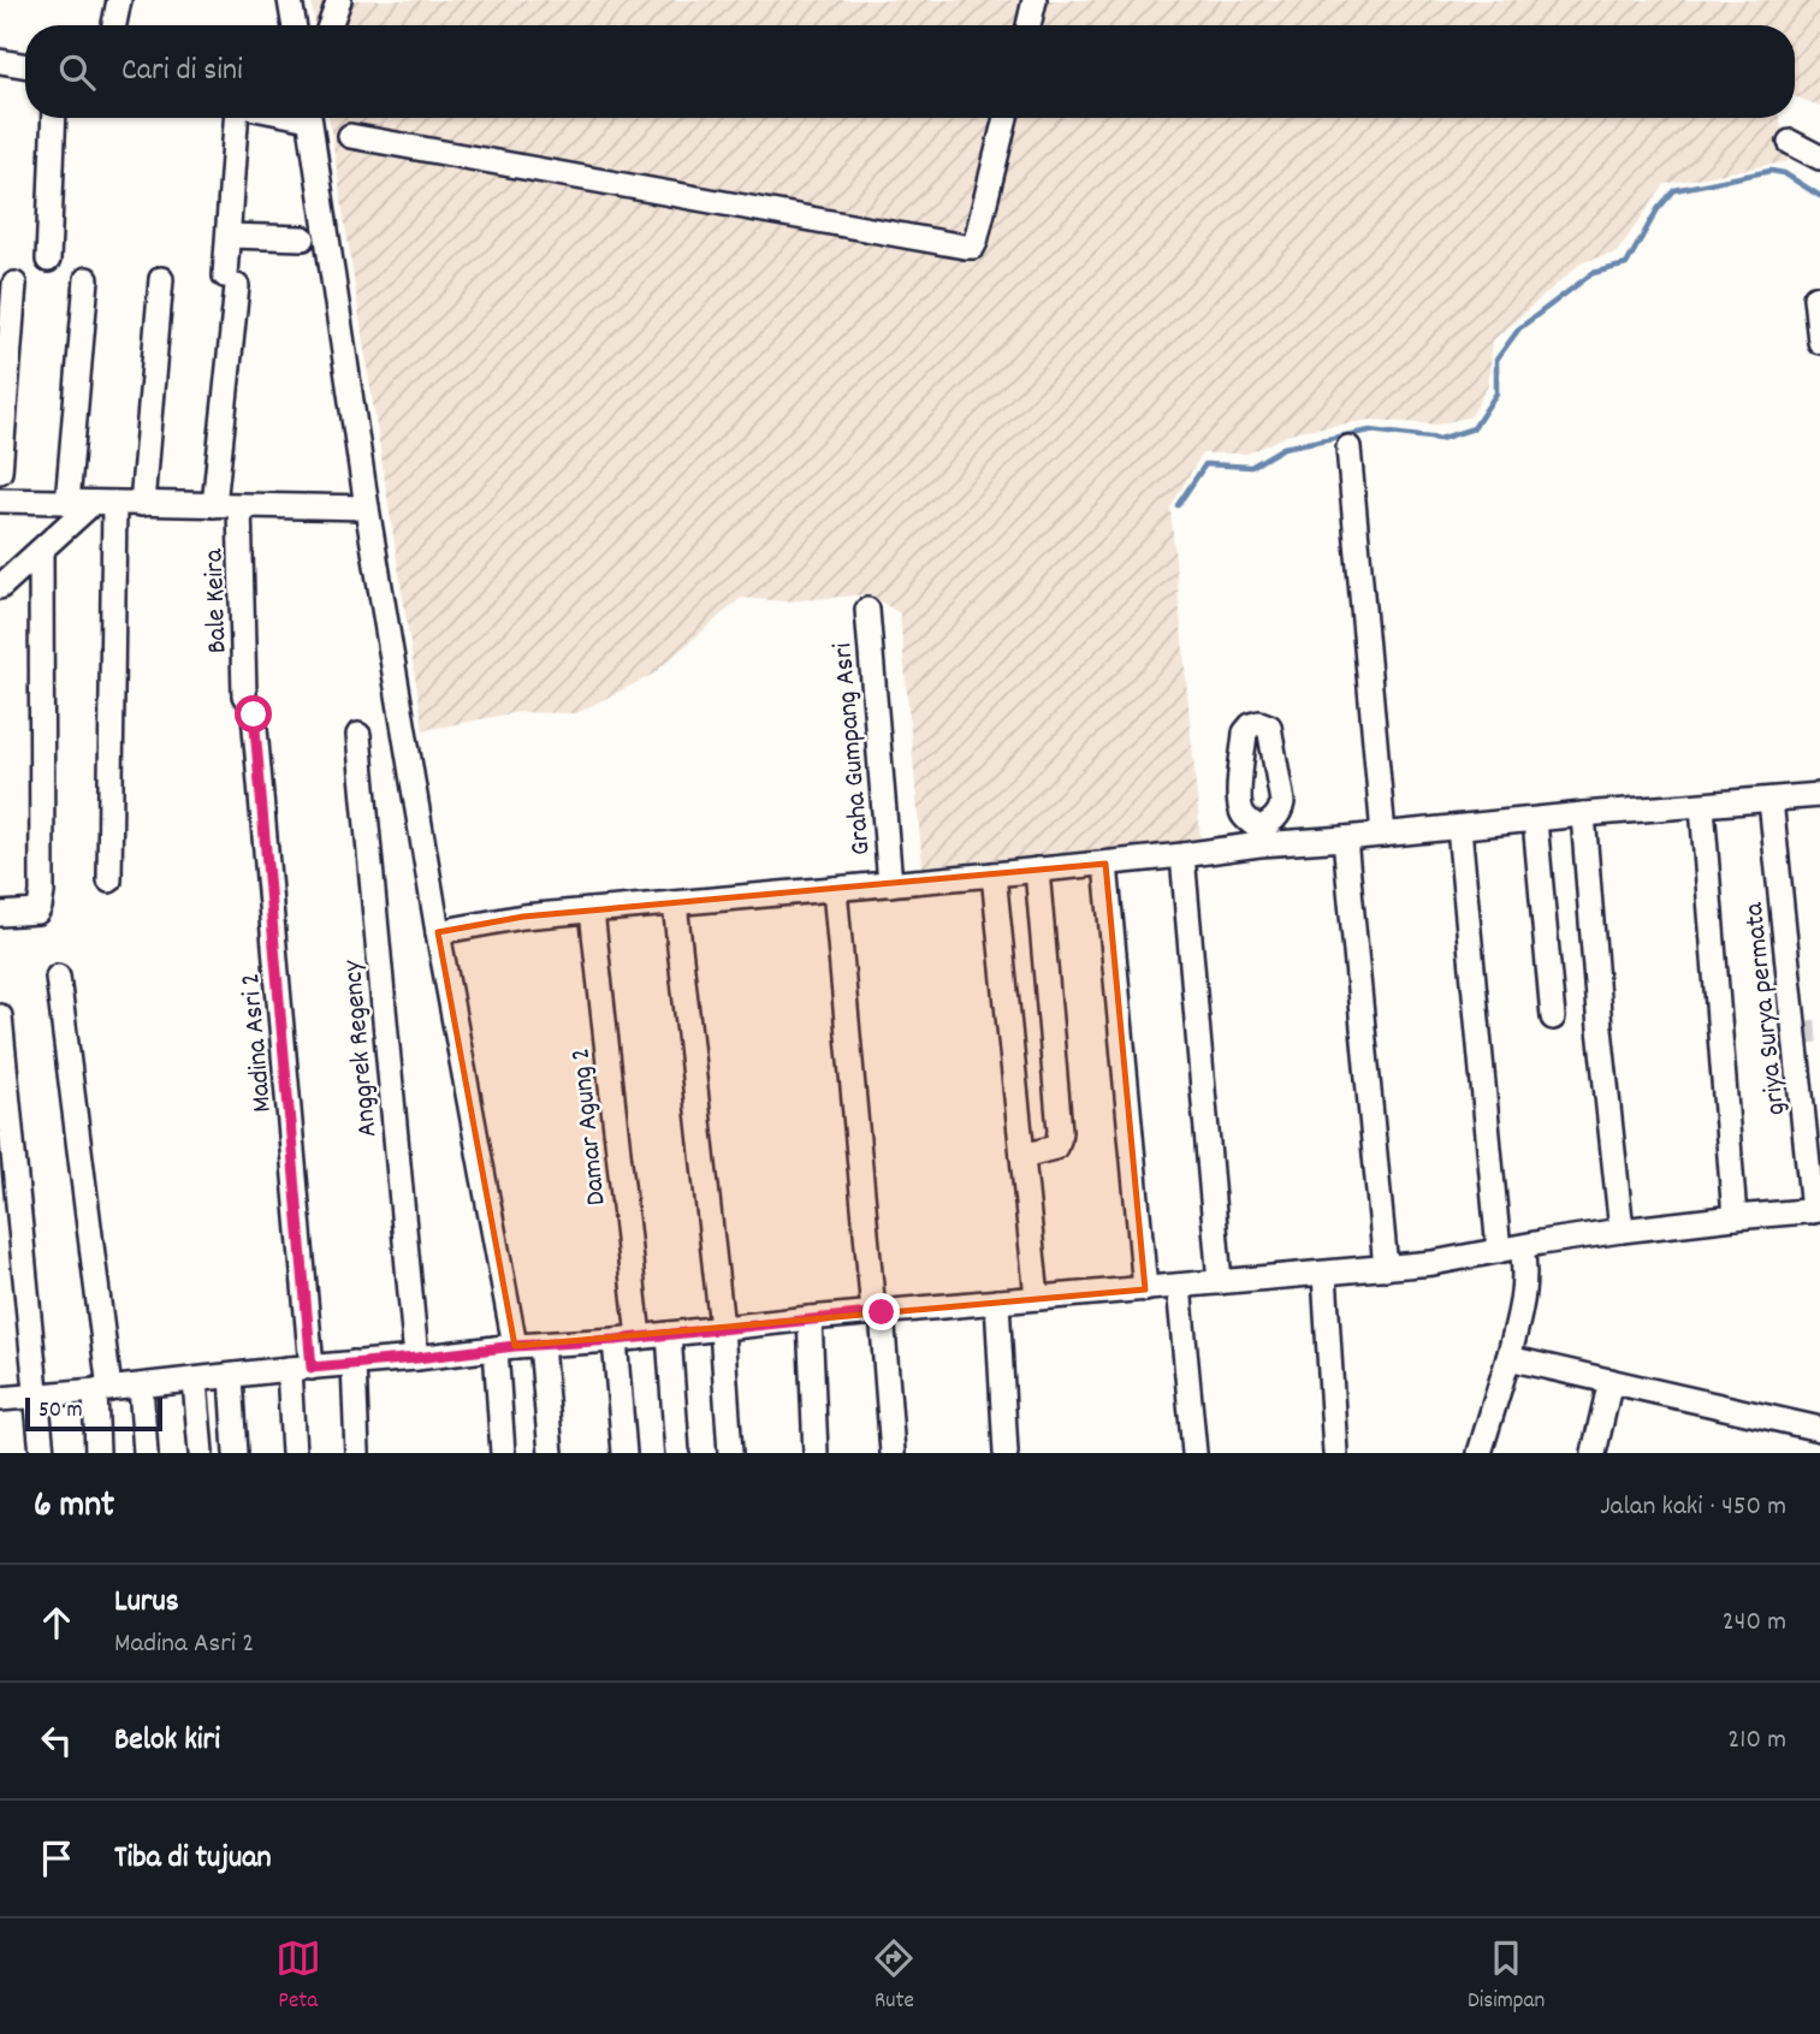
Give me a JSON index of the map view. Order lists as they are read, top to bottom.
{
  "streets": {
    "street": [
      "Bale Keira",
      "Graha Gumpang Asri",
      "griya Surya permata",
      "Madina Asri 2",
      "Anggrek Regency",
      "Damar Agung 2"
    ]
  },
  "crossings": [
    ["Bale Keira", "Madina Asri 2"]
  ],
  "scale_bar": "50 m",
  "page": {
    "search": "Cari di sini",
    "scale": "50 m",
    "heading": ["6 mnt", "Jalan kaki · 450 m"],
    "list": [
      ["Lurus", "Madina Asri 2", "240 m"],
      ["Belok kiri", "210 m"],
      "Tiba di tujuan"
    ],
    "nav": ["Peta", "Rute", "Disimpan"]
  }
}
